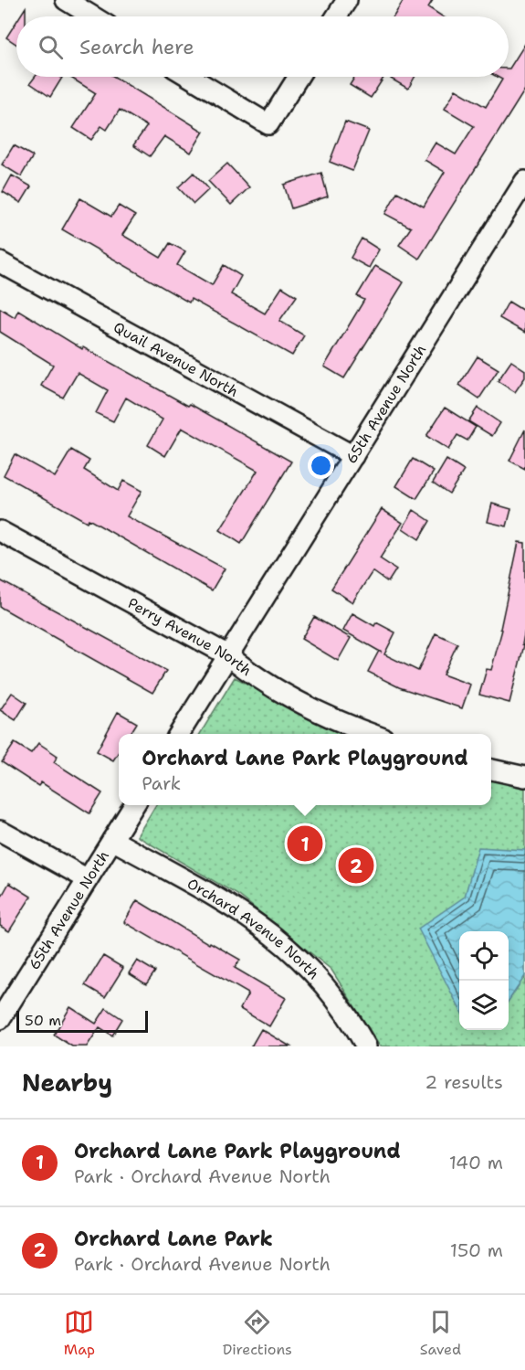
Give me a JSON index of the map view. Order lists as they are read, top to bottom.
{
  "streets": {
    "street": [
      "Quail Avenue North",
      "65th Avenue North",
      "Perry Avenue North",
      "Orchard Avenue North"
    ]
  },
  "crossings": [
    ["Quail Avenue North", "65th Avenue North"],
    ["65th Avenue North", "Perry Avenue North"],
    ["65th Avenue North", "Orchard Avenue North"]
  ],
  "scale_bar": "50 m",
  "page": {
    "search": "Search here",
    "popup": ["Orchard Lane Park Playground", "Park"],
    "pins": ["1", "2"],
    "scale": "50 m",
    "heading": ["Nearby", "2 results"],
    "list": [
      {
        "mark": "1",
        "name": "Orchard Lane Park Playground",
        "note": "Park · Orchard Avenue North",
        "value": "140 m"
      },
      {
        "mark": "2",
        "name": "Orchard Lane Park",
        "note": "Park · Orchard Avenue North",
        "value": "150 m"
      }
    ],
    "nav": ["Map", "Directions", "Saved"]
  }
}
